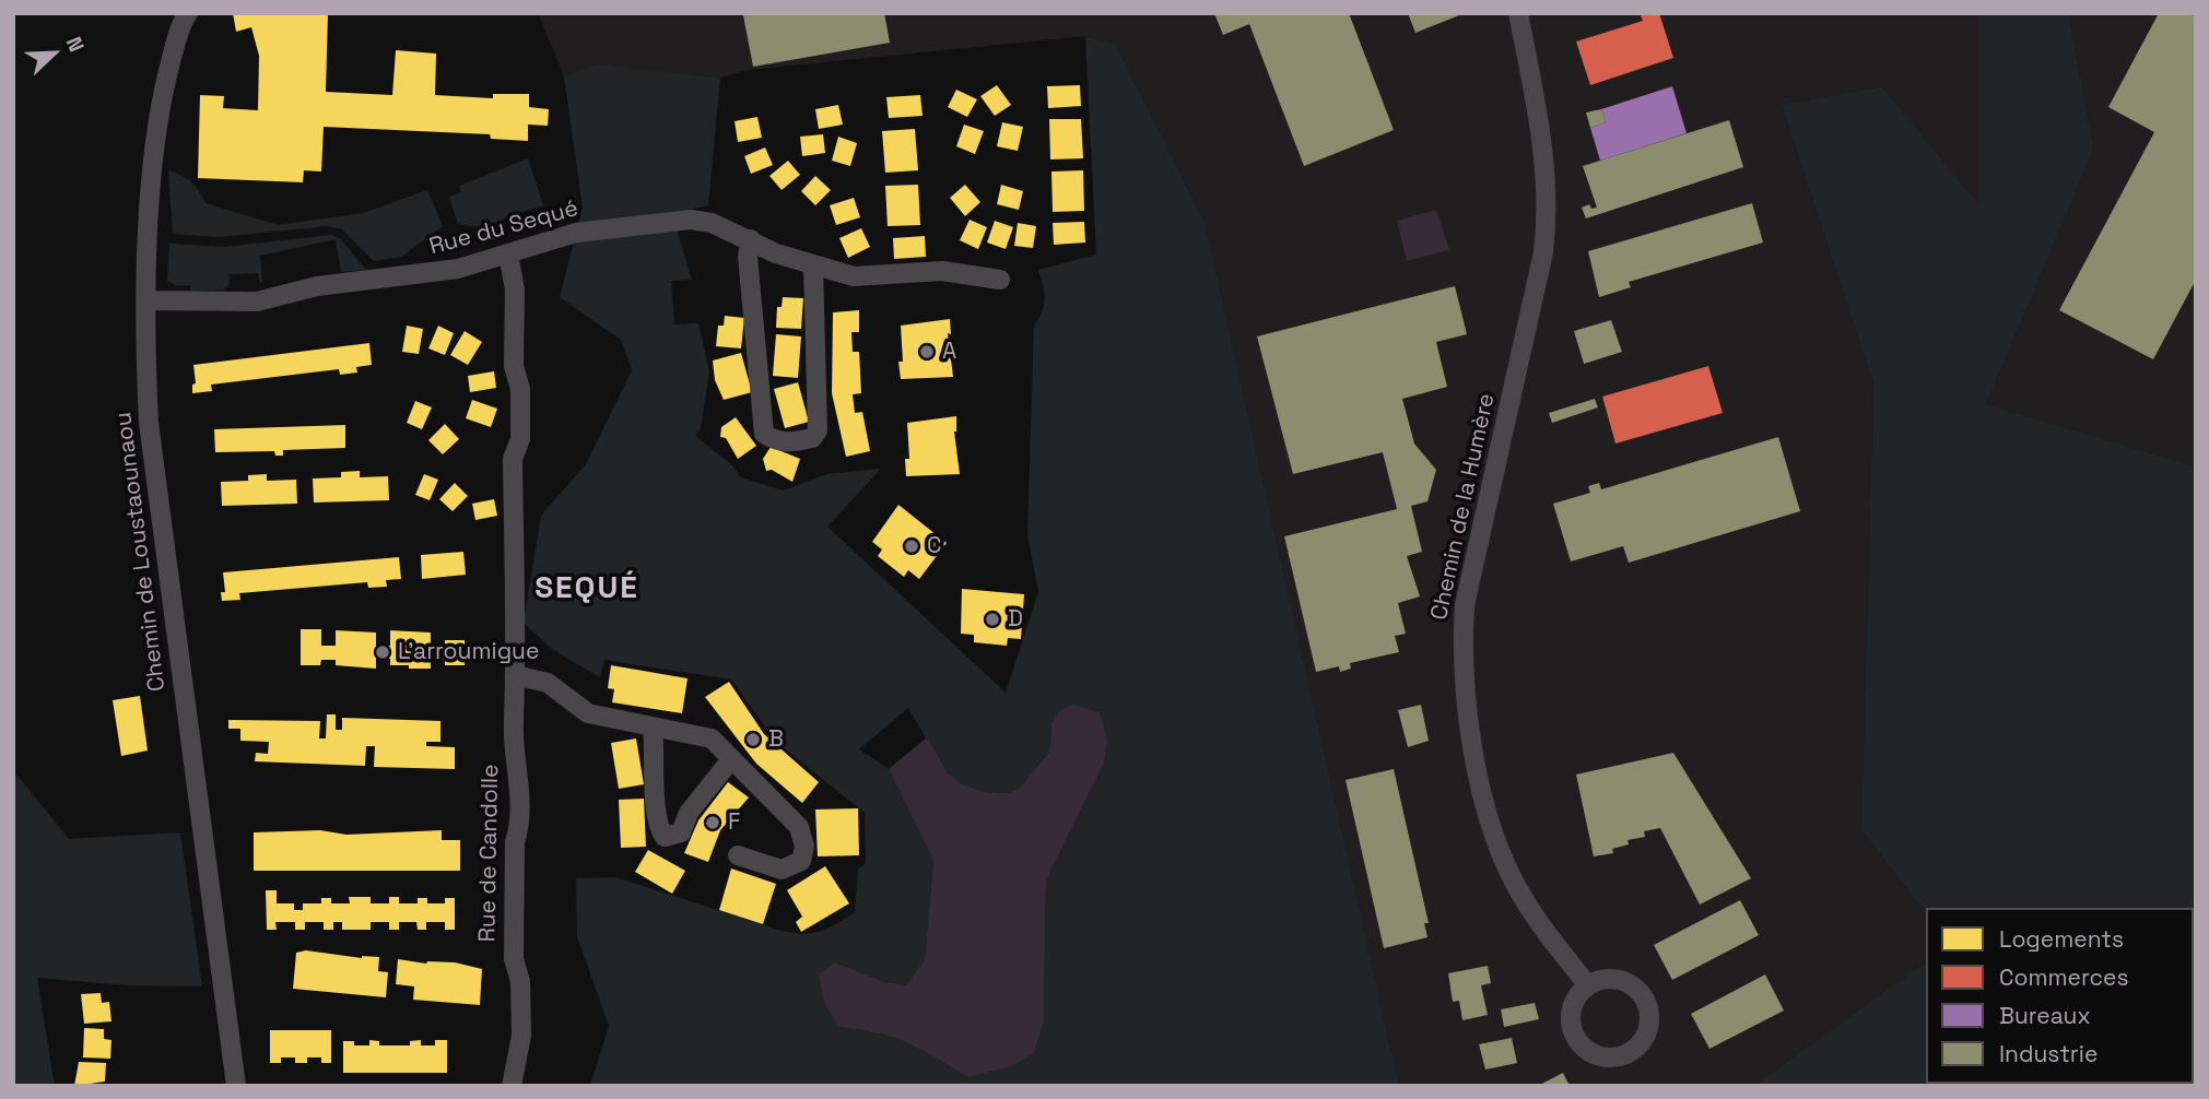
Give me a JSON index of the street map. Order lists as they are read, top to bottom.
{
  "streets": {
    "street": [
      "Rue du Sequé",
      "Chemin de la Humère",
      "Chemin de Loustaounaou",
      "Rue de Candolle"
    ]
  },
  "crossings": [
    ["Rue du Sequé", "Chemin de Loustaounaou"],
    ["Rue du Sequé", "Rue de Candolle"]
  ],
  "districts": ["SEQUÉ"],
  "places": [
    "A",
    "C",
    "D",
    "L'arroumigue",
    "B",
    "F"
  ],
  "legend": [
    "Logements",
    "Commerces",
    "Bureaux",
    "Industrie"
  ],
  "north": "top right"
}
